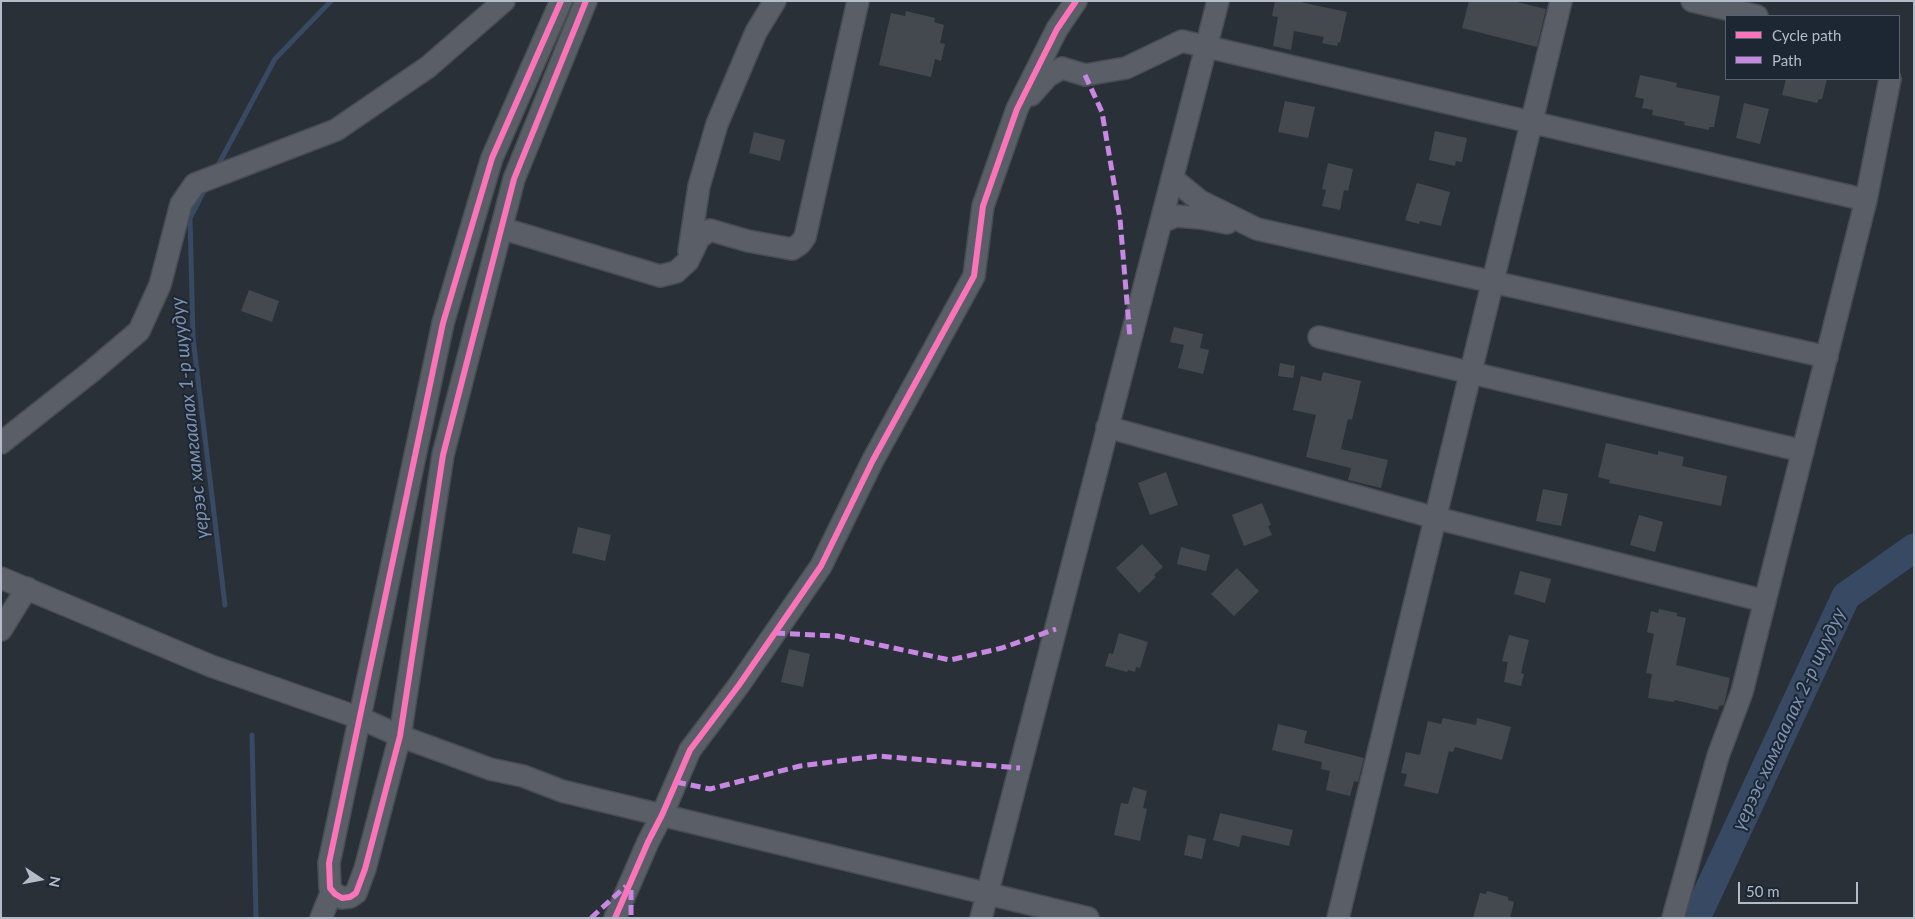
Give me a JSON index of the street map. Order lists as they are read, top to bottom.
{
  "water": ["үерээс хамгаалах 1-р шуудуу", "үерээс хамгаалах 2-р шуудуу"],
  "legend": ["Cycle path", "Path"],
  "scale_bar": "50 m",
  "north": "right"
}
